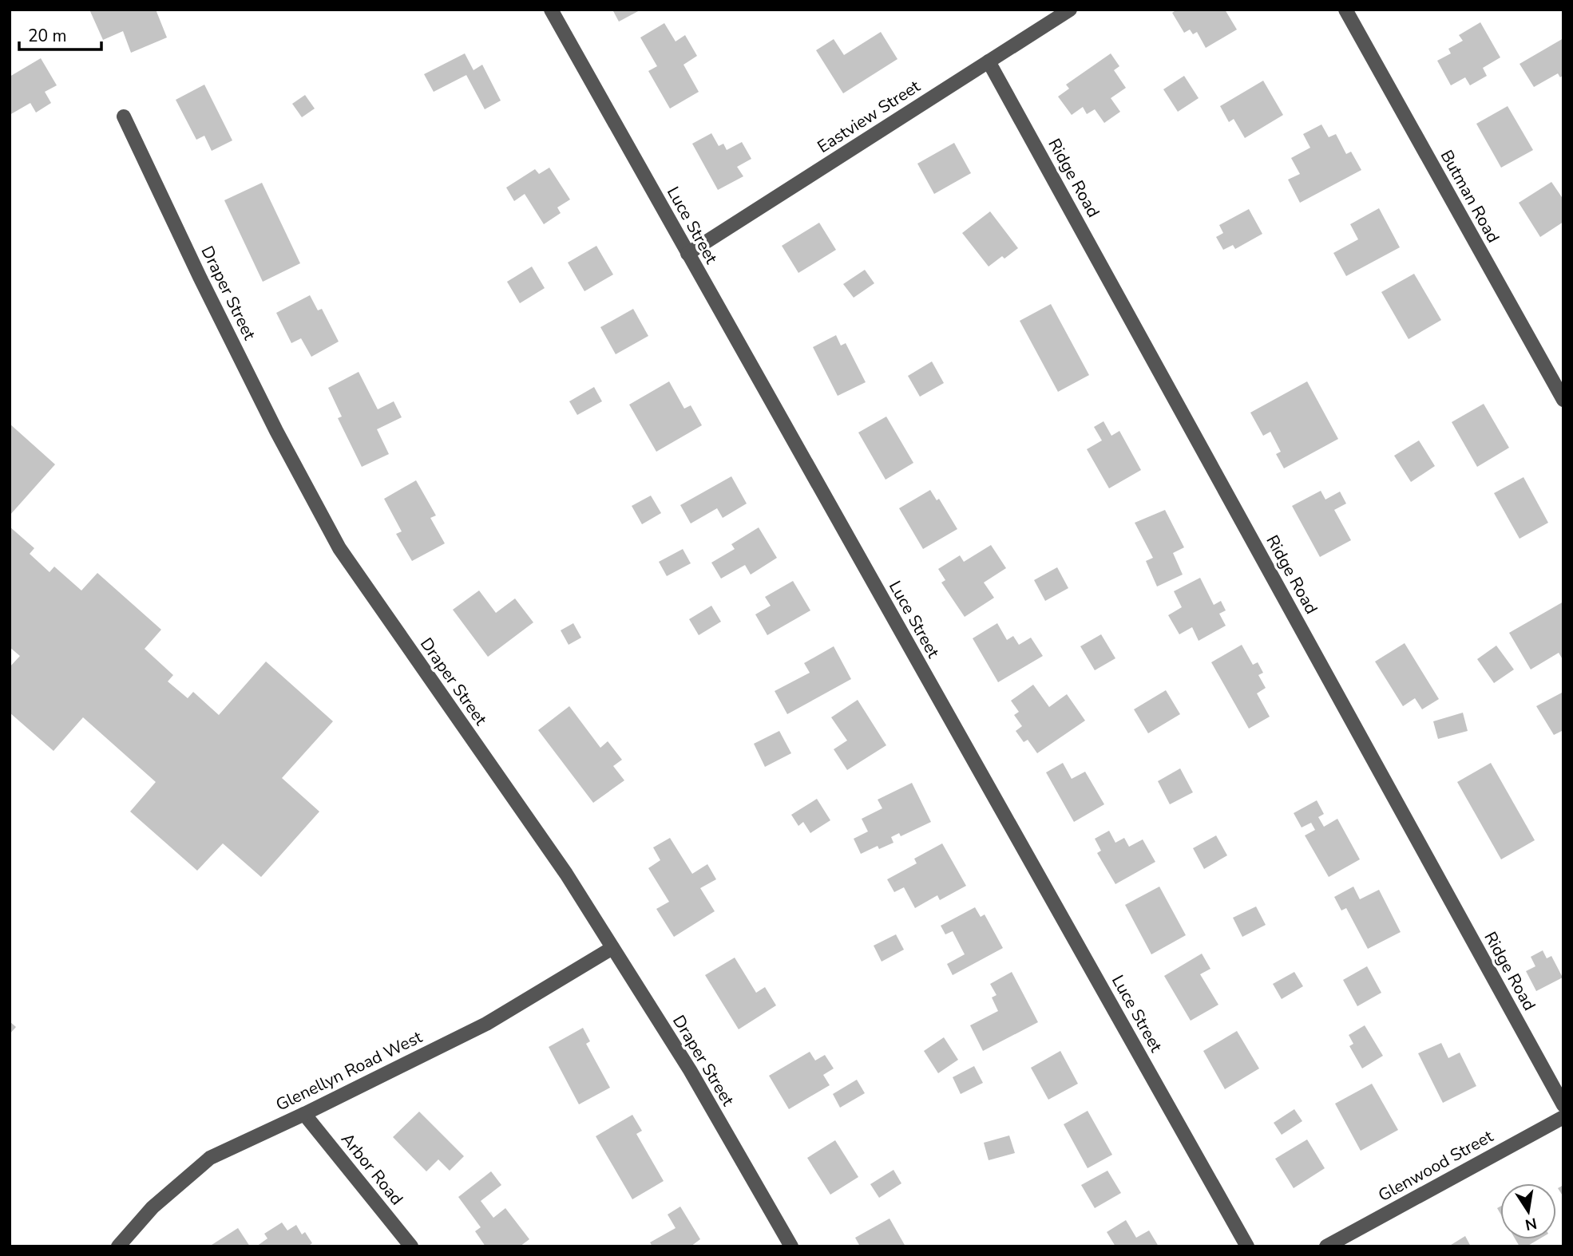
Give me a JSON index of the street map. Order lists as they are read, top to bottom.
{
  "streets": {
    "street": [
      "Eastview Street",
      "Ridge Road",
      "Butman Road",
      "Luce Street",
      "Draper Street",
      "Glenellyn Road West",
      "Glenwood Street",
      "Arbor Road"
    ]
  },
  "crossings": [
    ["Eastview Street", "Ridge Road"],
    ["Eastview Street", "Luce Street"],
    ["Draper Street", "Glenellyn Road West"],
    ["Glenellyn Road West", "Arbor Road"]
  ],
  "scale_bar": "20 m",
  "north": "bottom"
}
